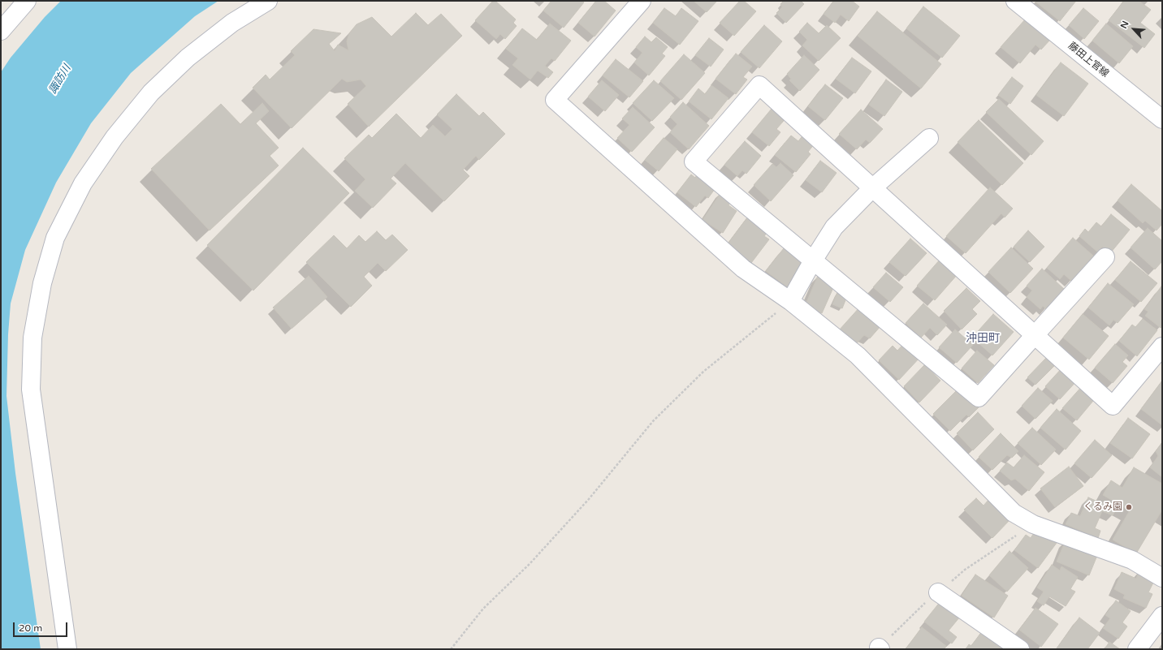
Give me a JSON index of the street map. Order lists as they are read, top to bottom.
{
  "streets": {
    "street": ["藤田上官線"]
  },
  "districts": ["沖田町"],
  "water": ["諏訪川"],
  "places": ["くるみ園"],
  "scale_bar": "20 m",
  "north": "top left"
}
